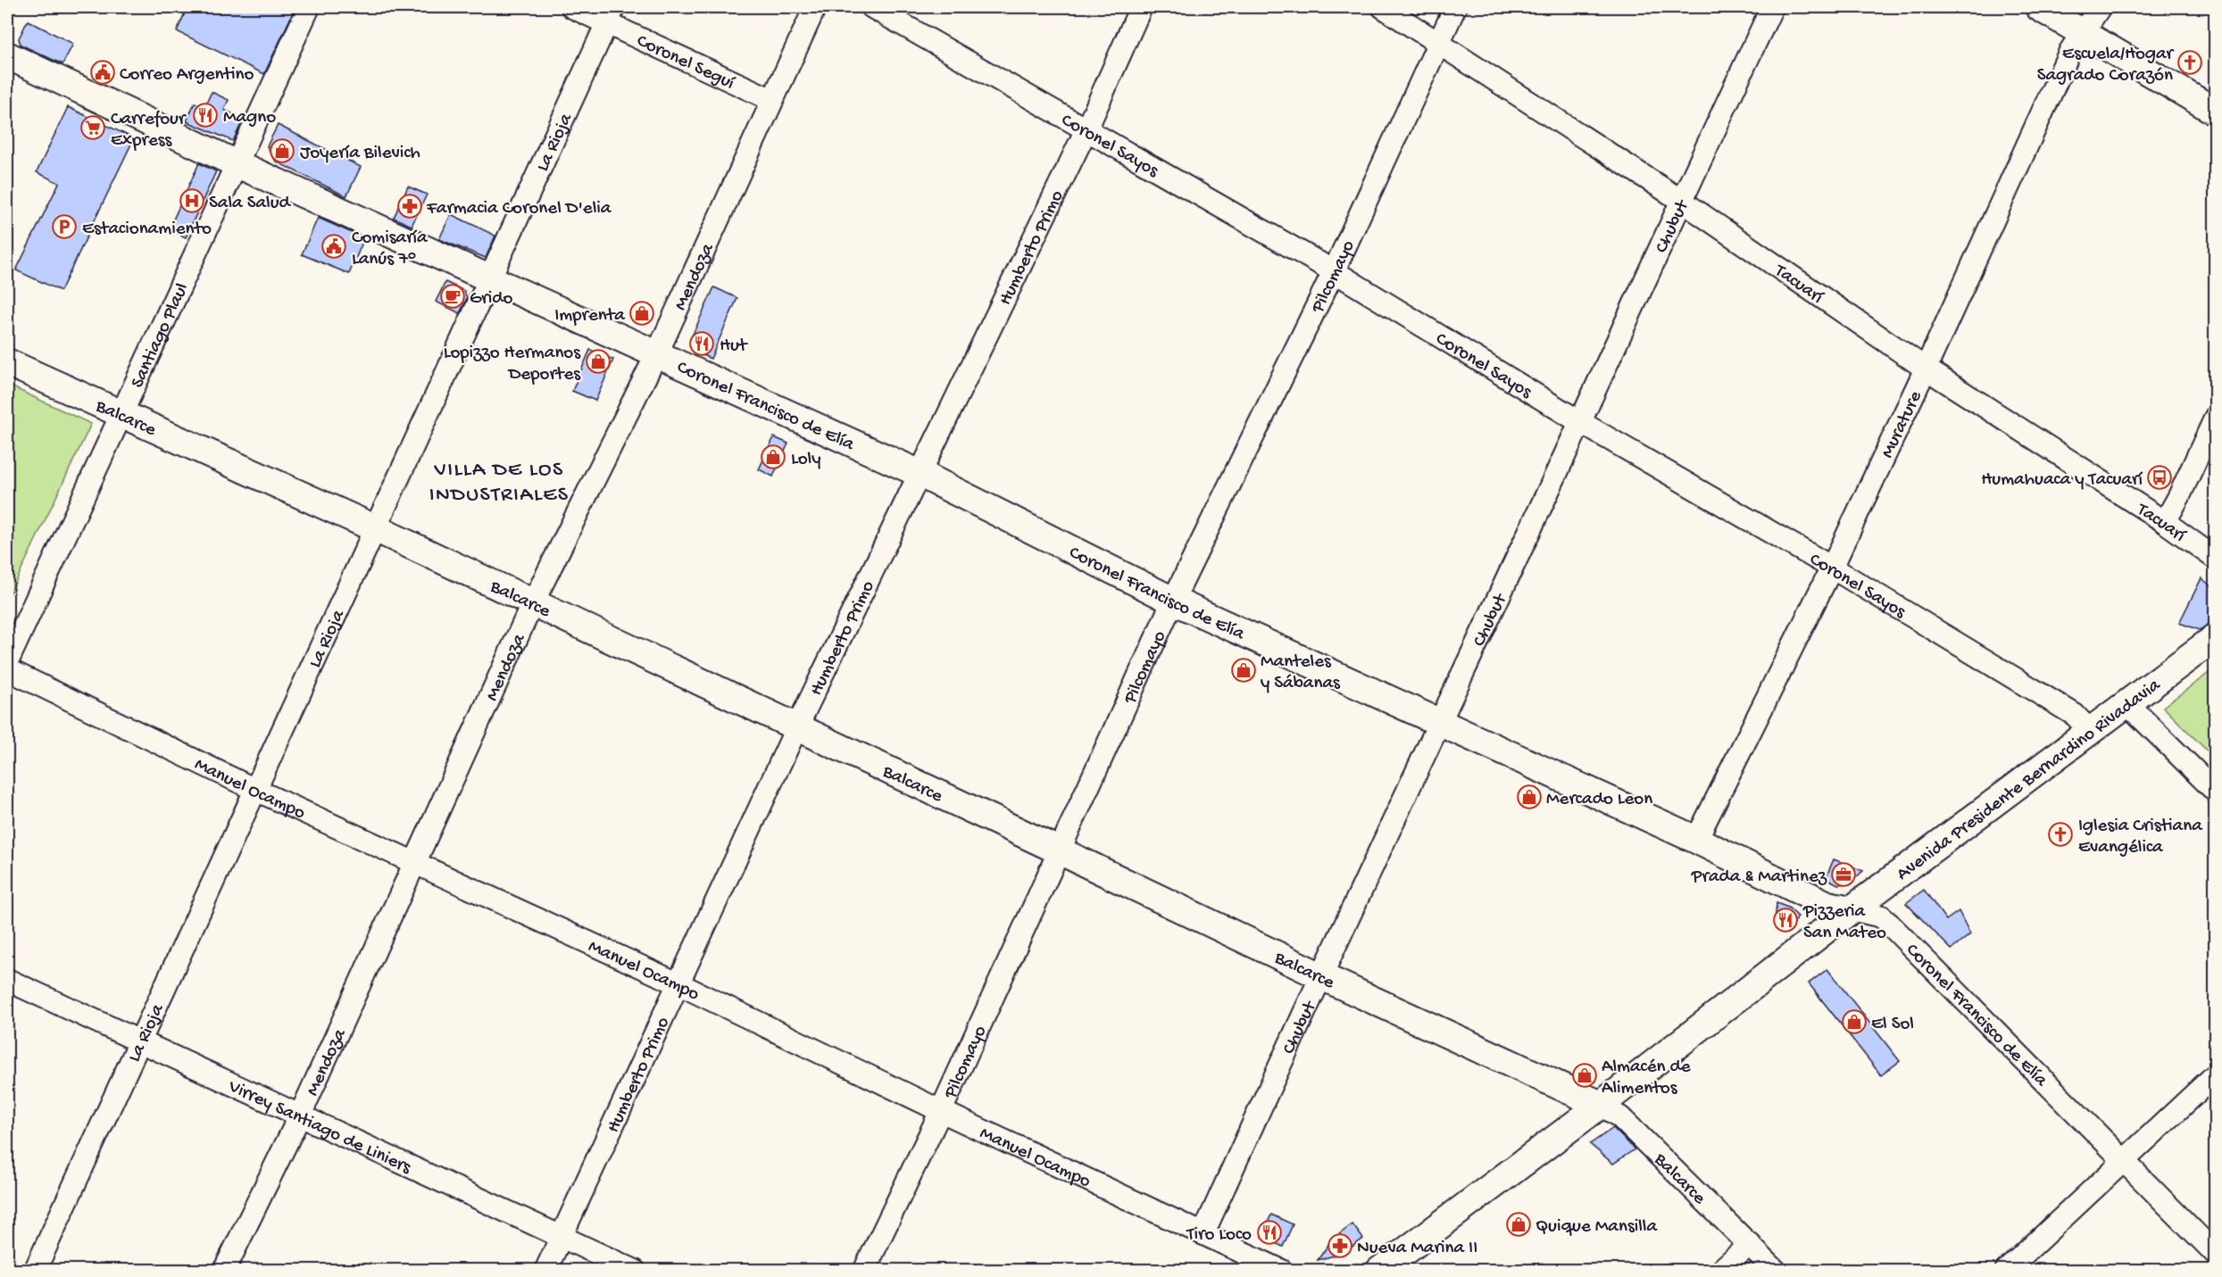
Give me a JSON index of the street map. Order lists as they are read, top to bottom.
{
  "streets": {
    "street": [
      "Coronel Seguí",
      "La Rioja",
      "Coronel Sayos",
      "Chubut",
      "Humberto Primo",
      "Mendoza",
      "Pilcomayo",
      "Tacuarí",
      "Santiago Plaul",
      "Coronel Francisco de Elía",
      "Balcarce",
      "Murature",
      "Avenida Presidente Bernardino Rivadavia",
      "Manuel Ocampo",
      "Virrey Santiago de Liniers"
    ]
  },
  "crossings": [
    ["Coronel Seguí", "La Rioja"],
    ["Coronel Seguí", "Mendoza"],
    ["La Rioja", "Coronel Francisco de Elía"],
    ["La Rioja", "Balcarce"],
    ["La Rioja", "Manuel Ocampo"],
    ["La Rioja", "Virrey Santiago de Liniers"],
    ["Coronel Sayos", "Chubut"],
    ["Coronel Sayos", "Humberto Primo"],
    ["Coronel Sayos", "Pilcomayo"],
    ["Coronel Sayos", "Murature"],
    ["Coronel Sayos", "Avenida Presidente Bernardino Rivadavia"],
    ["Chubut", "Tacuarí"],
    ["Chubut", "Coronel Francisco de Elía"],
    ["Chubut", "Balcarce"],
    ["Chubut", "Manuel Ocampo"],
    ["Humberto Primo", "Coronel Francisco de Elía"],
    ["Humberto Primo", "Balcarce"],
    ["Humberto Primo", "Manuel Ocampo"],
    ["Humberto Primo", "Virrey Santiago de Liniers"],
    ["Mendoza", "Coronel Francisco de Elía"],
    ["Mendoza", "Balcarce"],
    ["Mendoza", "Manuel Ocampo"],
    ["Mendoza", "Virrey Santiago de Liniers"],
    ["Pilcomayo", "Tacuarí"],
    ["Pilcomayo", "Coronel Francisco de Elía"],
    ["Pilcomayo", "Balcarce"],
    ["Pilcomayo", "Manuel Ocampo"],
    ["Tacuarí", "Murature"],
    ["Santiago Plaul", "Coronel Francisco de Elía"],
    ["Santiago Plaul", "Balcarce"],
    ["Coronel Francisco de Elía", "Murature"],
    ["Coronel Francisco de Elía", "Avenida Presidente Bernardino Rivadavia"],
    ["Balcarce", "Avenida Presidente Bernardino Rivadavia"]
  ],
  "districts": ["VILLA DE LOS INDUSTRIALES"],
  "places": {
    "church": ["Escuela/Hogar Sagrado Corazón", "Iglesia Cristiana Evangélica"],
    "public building": ["Correo Argentino", "Comisaría Lanús 7°"],
    "restaurant": [
      "Magno",
      "Hut",
      "Pizzeria San Mateo",
      "Tiro Loco"
    ],
    "supermarket": ["Carrefour Express"],
    "shop": [
      "Joyería Bilevich",
      "Imprenta",
      "Lopizzo Hermanos Deportes",
      "Loly",
      "Manteles y Sábanas",
      "Mercado Leon",
      "El Sol",
      "Almacén de Alimentos",
      "Quique Mansilla"
    ],
    "hospital": ["Sala Salud"],
    "pharmacy": ["Farmacia Coronel D'elia", "Nueva Marina II"],
    "parking": ["Estacionamiento"],
    "cafe": ["Grido"],
    "bus stop": ["Humahuaca y Tacuarí"],
    "office": ["Prada & Martinez"]
  }
}
